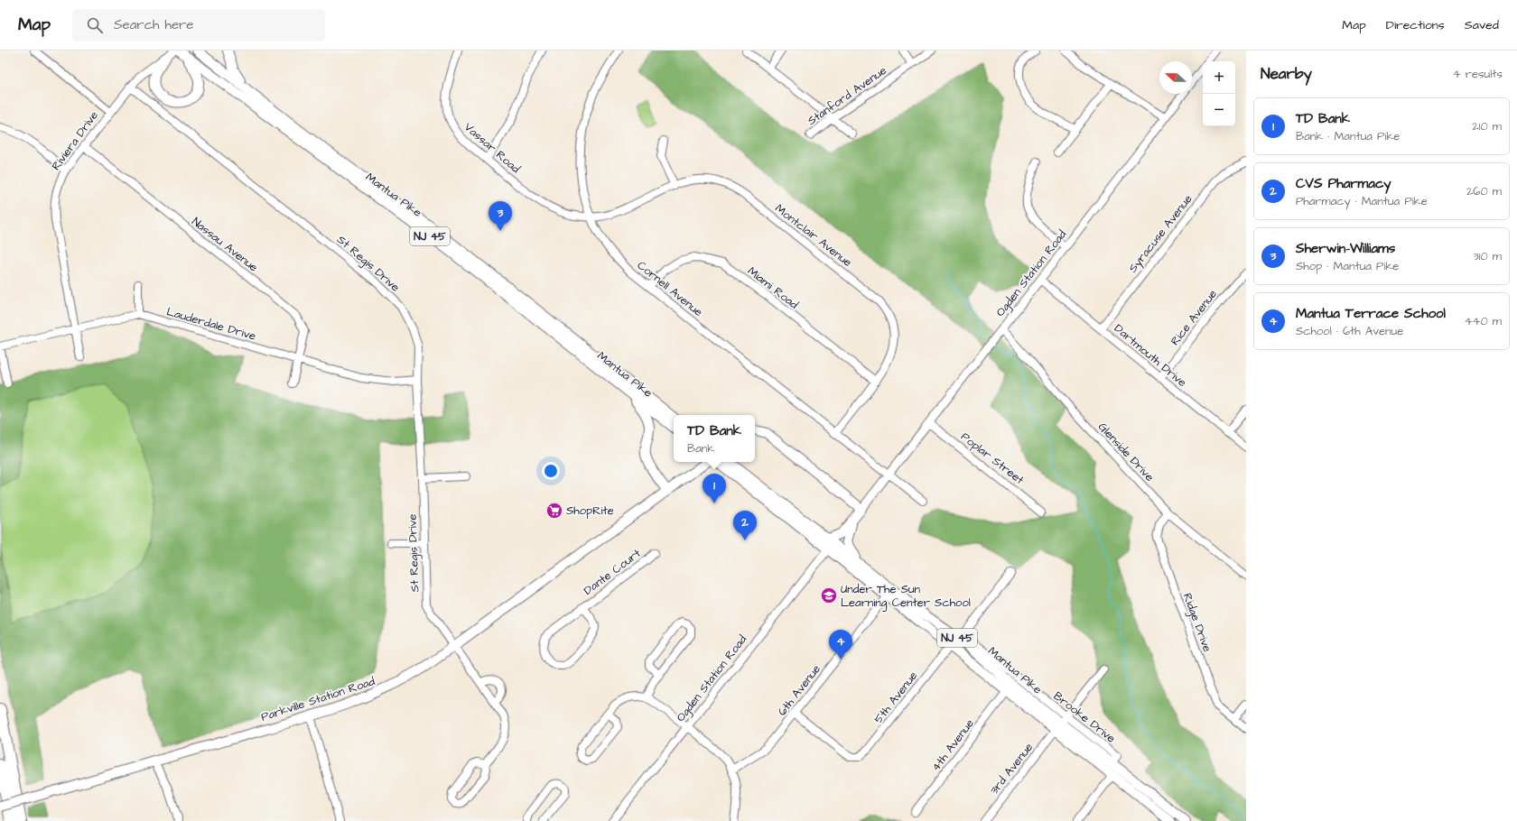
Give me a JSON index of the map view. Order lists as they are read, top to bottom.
{
  "streets": {
    "main road": ["Mantua Pike", "NJ 45", "Parkville Station Road"],
    "street": [
      "Stanford Avenue",
      "Riviera Drive",
      "Vassar Road",
      "Syracuse Avenue",
      "Montclair Avenue",
      "Nassau Avenue",
      "St Regis Drive",
      "Ogden Station Road",
      "Miami Road",
      "Cornell Avenue",
      "Rice Avenue",
      "Lauderdale Drive",
      "Dartmouth Drive",
      "Glenside Drive",
      "Poplar Street",
      "Dante Court",
      "Ridge Drive",
      "6th Avenue",
      "5th Avenue",
      "4th Avenue",
      "3rd Avenue"
    ]
  },
  "crossings": [
    ["Riviera Drive", "Nassau Avenue"],
    ["Riviera Drive", "St Regis Drive"],
    ["Riviera Drive", "Lauderdale Drive"],
    ["Vassar Road", "Montclair Avenue"],
    ["Vassar Road", "Cornell Avenue"],
    ["Mantua Pike", "Ogden Station Road"],
    ["Mantua Pike", "6th Avenue"],
    ["Mantua Pike", "5th Avenue"],
    ["Mantua Pike", "4th Avenue"],
    ["Mantua Pike", "3rd Avenue"],
    ["Syracuse Avenue", "Dartmouth Drive"],
    ["Montclair Avenue", "Miami Road"],
    ["Montclair Avenue", "Cornell Avenue"],
    ["Nassau Avenue", "Lauderdale Drive"],
    ["St Regis Drive", "Lauderdale Drive"],
    ["St Regis Drive", "Parkville Station Road"],
    ["Ogden Station Road", "Cornell Avenue"],
    ["Ogden Station Road", "Dartmouth Drive"],
    ["Ogden Station Road", "Glenside Drive"],
    ["Ogden Station Road", "Poplar Street"],
    ["Miami Road", "Cornell Avenue"],
    ["Rice Avenue", "Dartmouth Drive"],
    ["Glenside Drive", "Ridge Drive"],
    ["6th Avenue", "5th Avenue"]
  ],
  "places": {
    "supermarket": ["ShopRite"],
    "school or university": ["Under The Sun Learning Center School"]
  },
  "north": "left",
  "page": {
    "header": "Map",
    "search": "Search here",
    "nav": ["Map", "Directions", "Saved"],
    "heading": ["Nearby", "4 results"],
    "map_buttons": ["+", "−"],
    "list": [
      {
        "mark": "1",
        "name": "TD Bank",
        "note": "Bank · Mantua Pike",
        "value": "210 m"
      },
      {
        "mark": "2",
        "name": "CVS Pharmacy",
        "note": "Pharmacy · Mantua Pike",
        "value": "260 m"
      },
      {
        "mark": "3",
        "name": "Sherwin-Williams",
        "note": "Shop · Mantua Pike",
        "value": "310 m"
      },
      {
        "mark": "4",
        "name": "Mantua Terrace School",
        "note": "School · 6th Avenue",
        "value": "440 m"
      }
    ],
    "pins": [
      "3",
      "1",
      "2",
      "4"
    ],
    "popup": ["TD Bank", "Bank"]
  }
}
